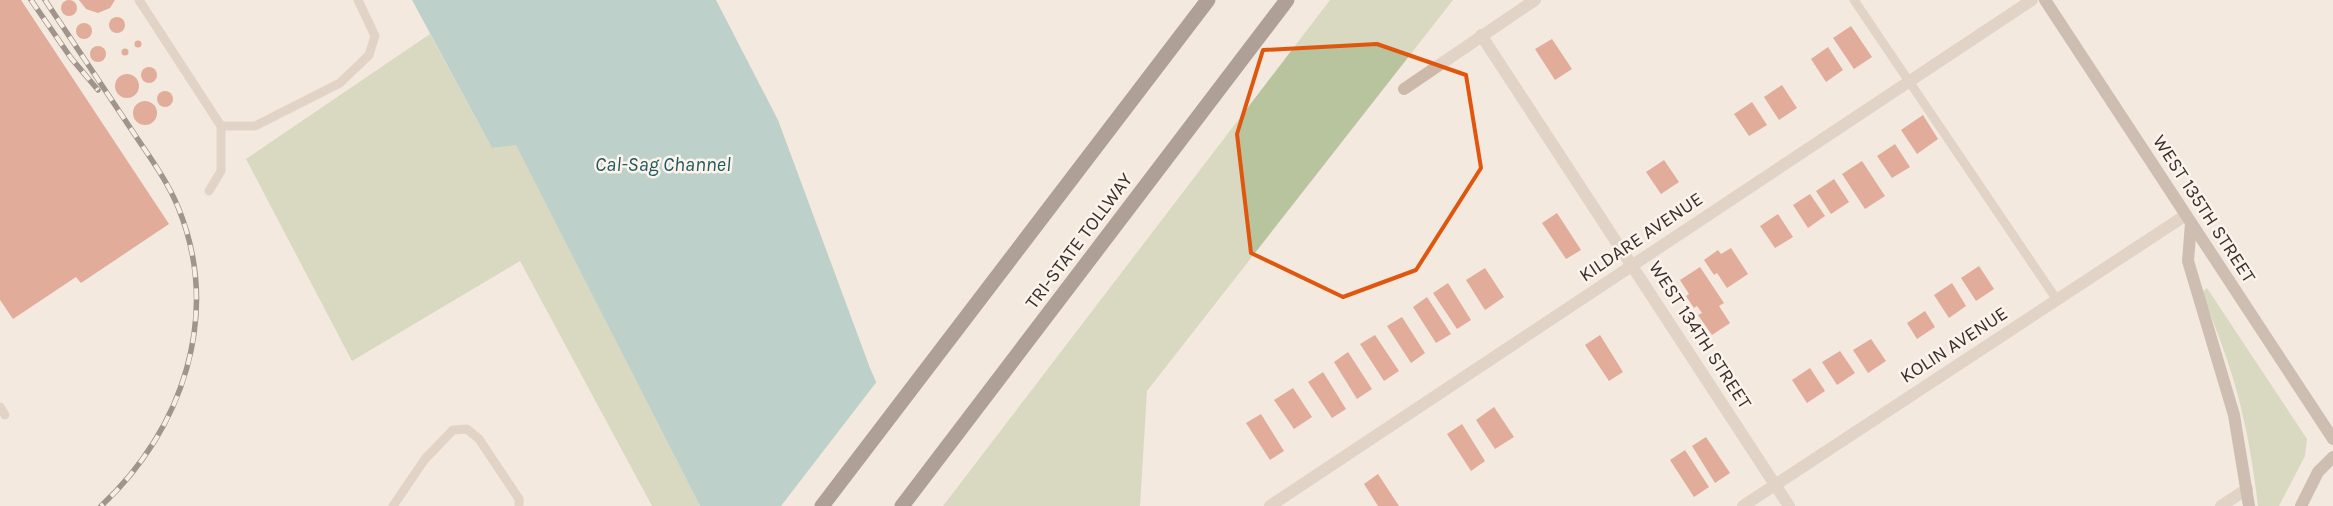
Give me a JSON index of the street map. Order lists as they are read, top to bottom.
{
  "streets": {
    "highway": ["TRI-STATE TOLLWAY"],
    "street": [
      "WEST 135TH STREET",
      "KILDARE AVENUE",
      "WEST 134TH STREET",
      "KOLIN AVENUE"
    ]
  },
  "crossings": [
    ["WEST 135TH STREET", "KOLIN AVENUE"],
    ["KILDARE AVENUE", "WEST 134TH STREET"],
    ["WEST 134TH STREET", "KOLIN AVENUE"]
  ],
  "water": ["Cal-Sag Channel"]
}
